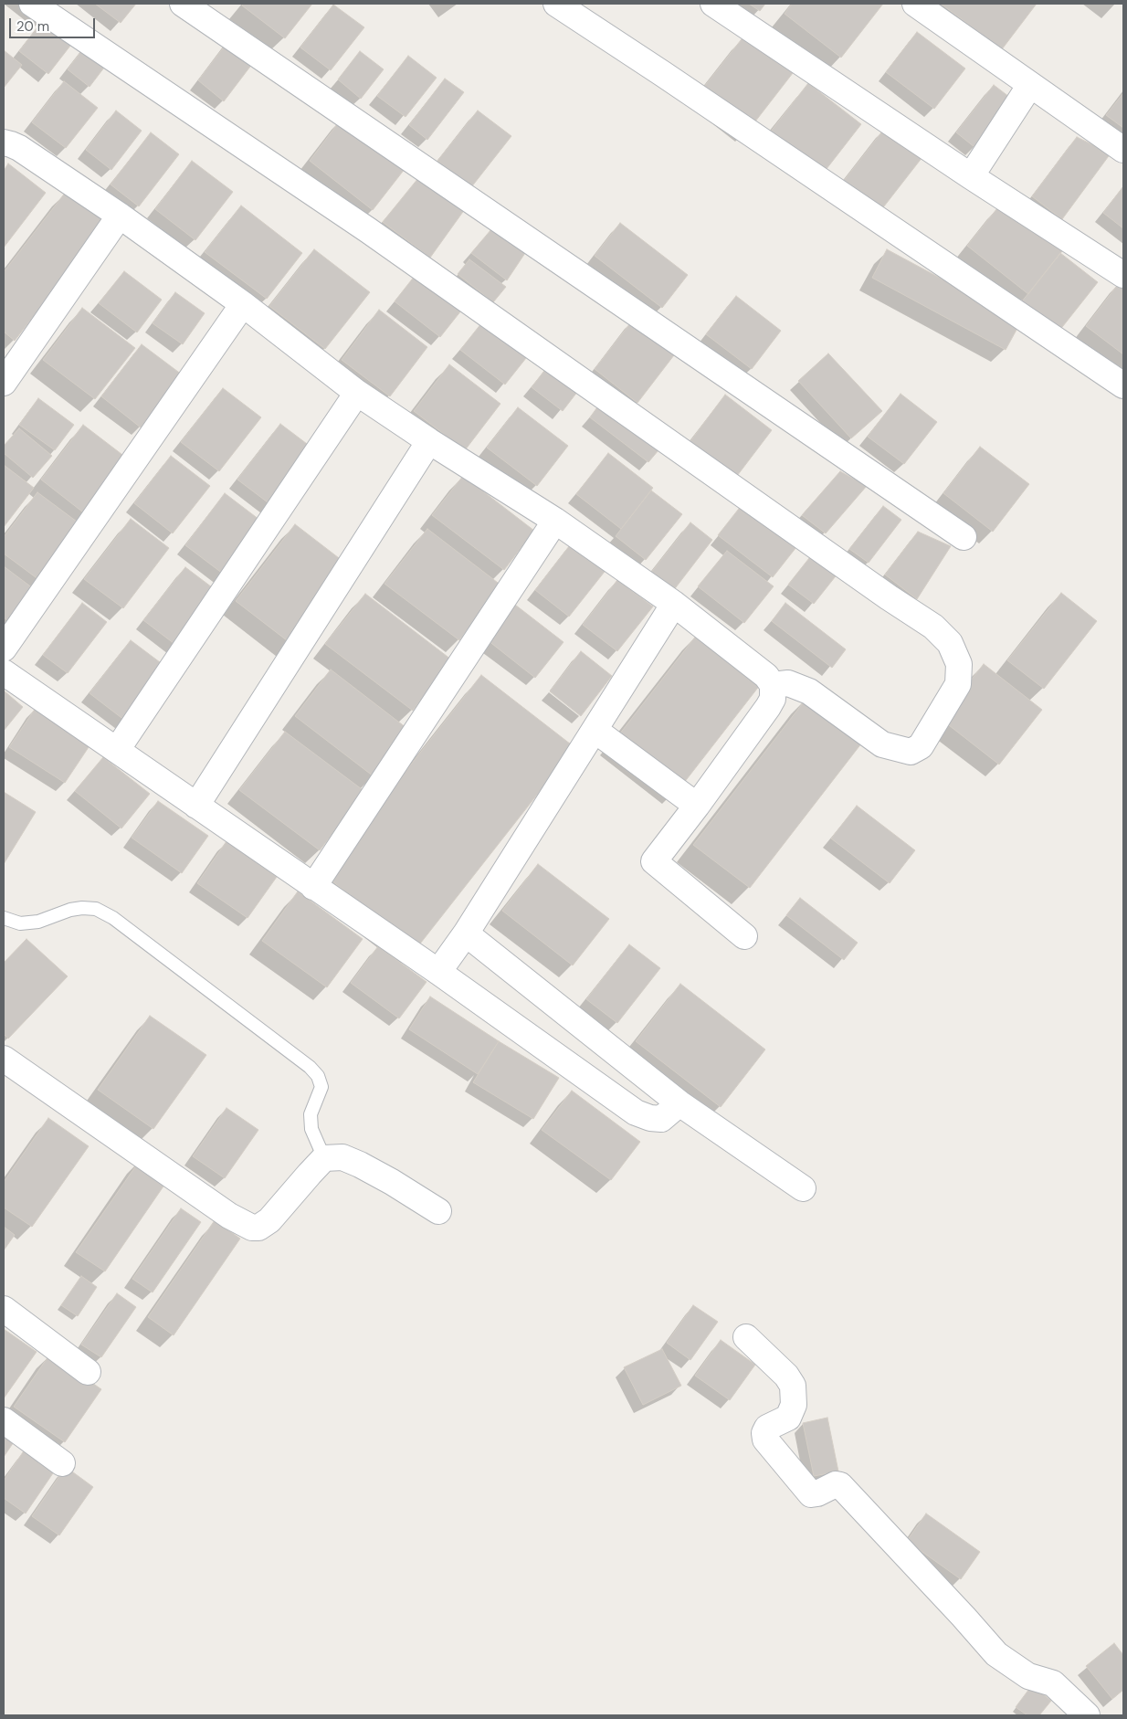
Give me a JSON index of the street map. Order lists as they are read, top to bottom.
{
  "scale_bar": "20 m"
}
